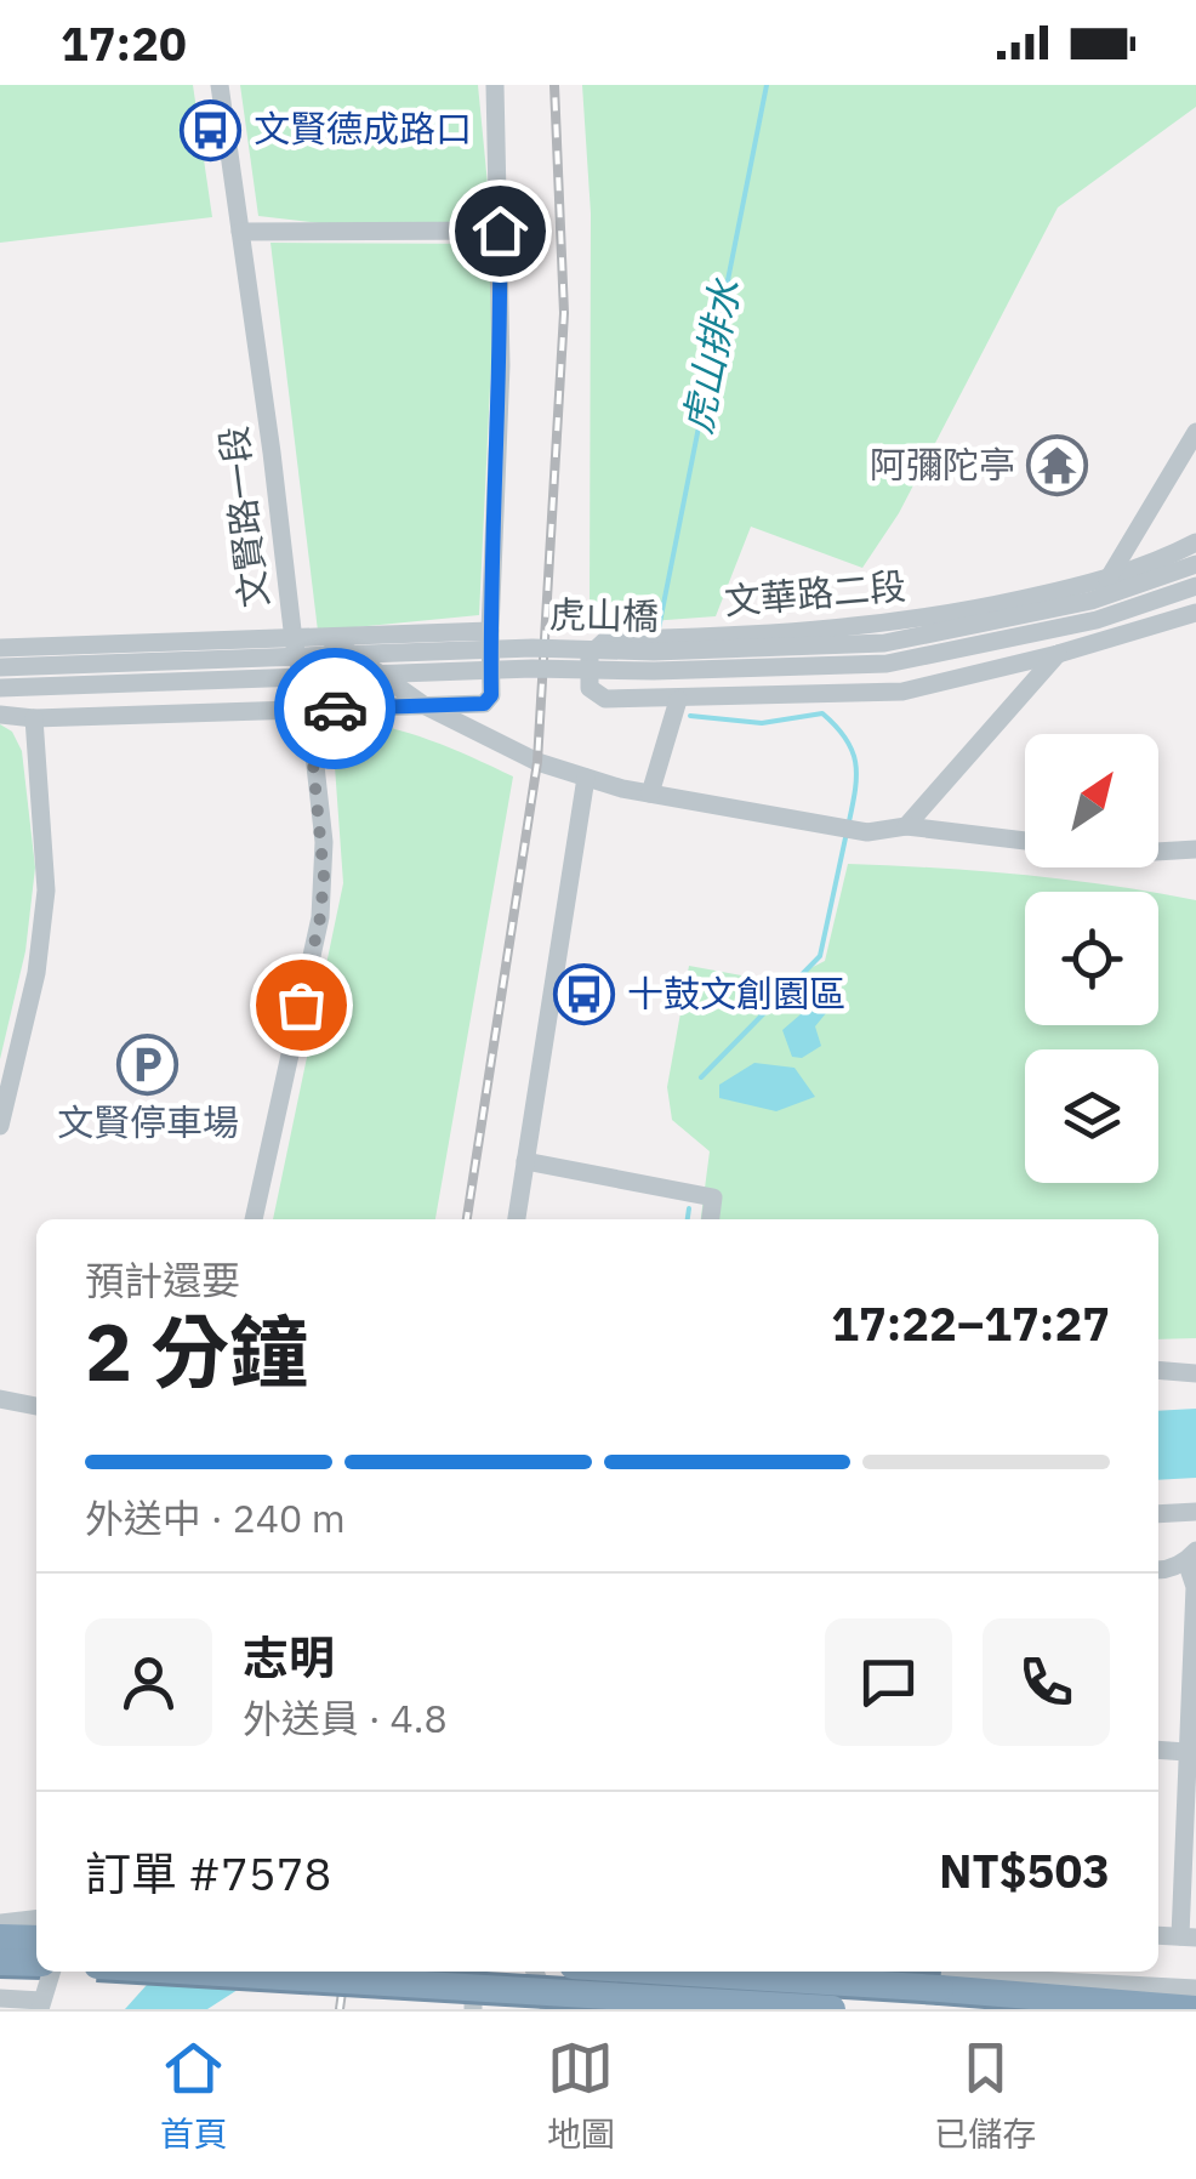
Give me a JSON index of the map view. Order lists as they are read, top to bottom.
{
  "streets": {
    "street": ["文賢路一段", "文華路二段", "虎山橋"]
  },
  "water": ["虎山排水"],
  "places": {
    "bus stop": ["文賢德成路口", "十鼓文創園區"],
    "temple": ["阿彌陀亭"],
    "parking": ["文賢停車場"]
  },
  "north": "top right",
  "page": {
    "status": "17:20",
    "heading": ["2 分鐘", "預計還要", "17:22–17:27"],
    "panel": [
      "志明",
      "外送員 · 4.8",
      "訂單 #7578",
      "NT$503"
    ],
    "bar": "外送中 · 240 m",
    "tabs": ["首頁", "地圖", "已儲存"]
  }
}
